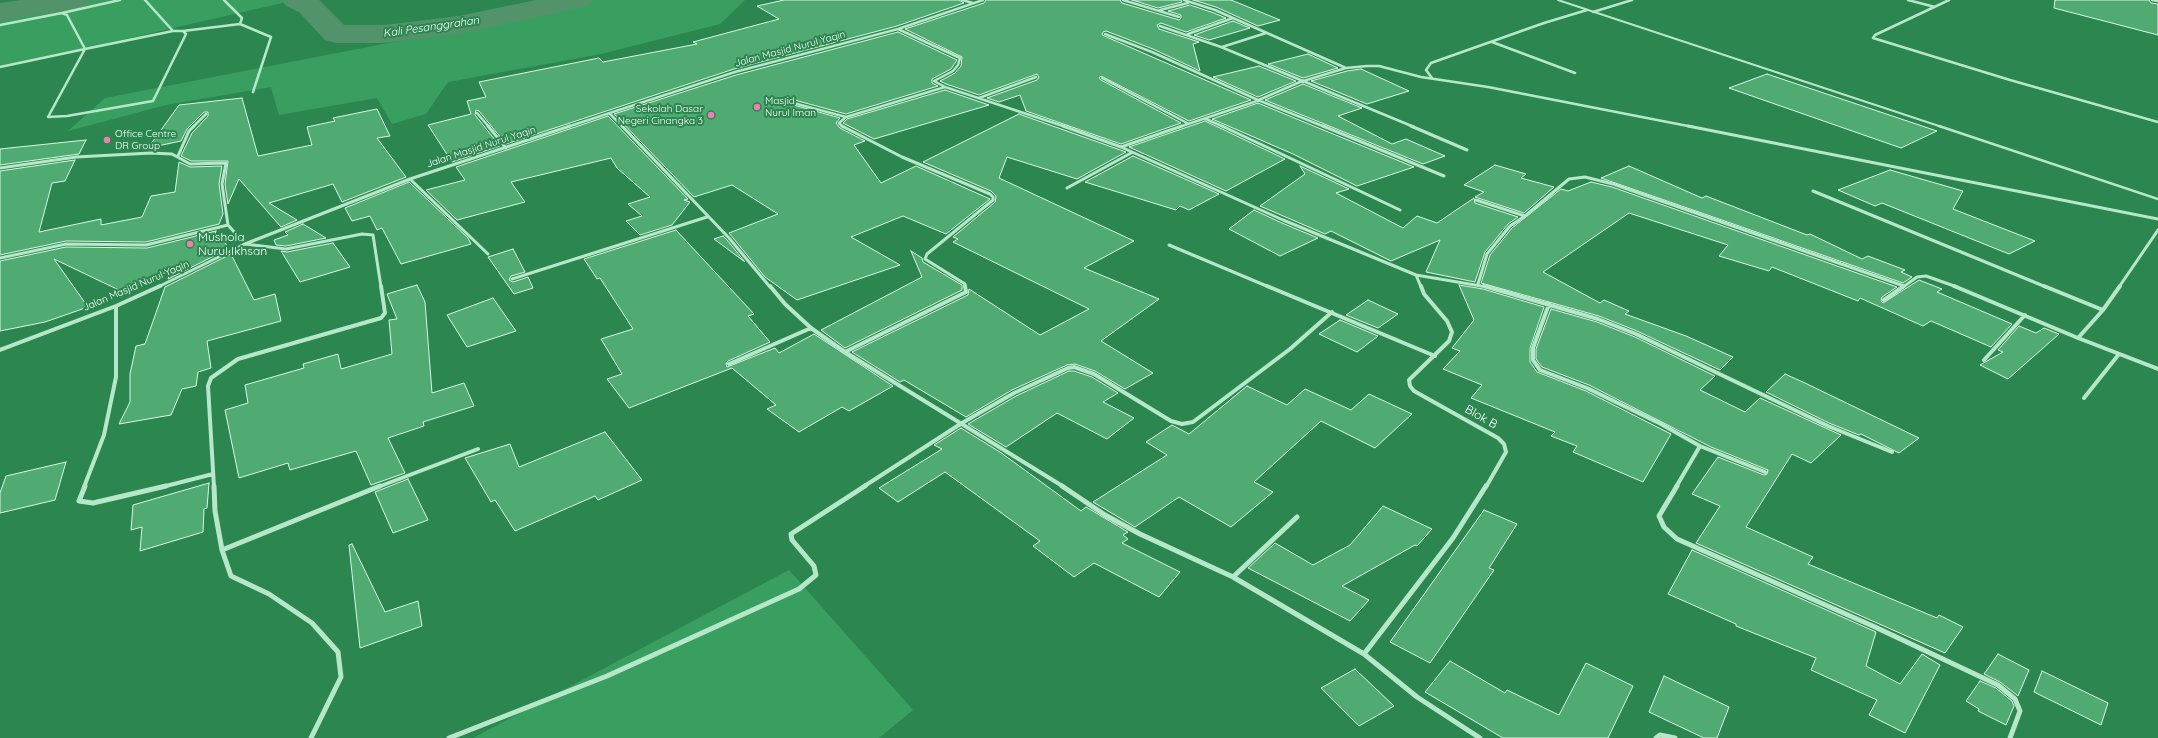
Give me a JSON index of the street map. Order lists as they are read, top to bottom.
{
  "streets": {
    "street": ["Jalan Masjid Nurul Yaqin", "Blok B"]
  },
  "water": ["Kali Pesanggrahan"],
  "places": [
    "Masjid Nurul Iman",
    "Sekolah Dasar Negeri Cinangka 3",
    "Office Centre DR Group",
    "Mushola Nurul Ikhsan"
  ]
}
